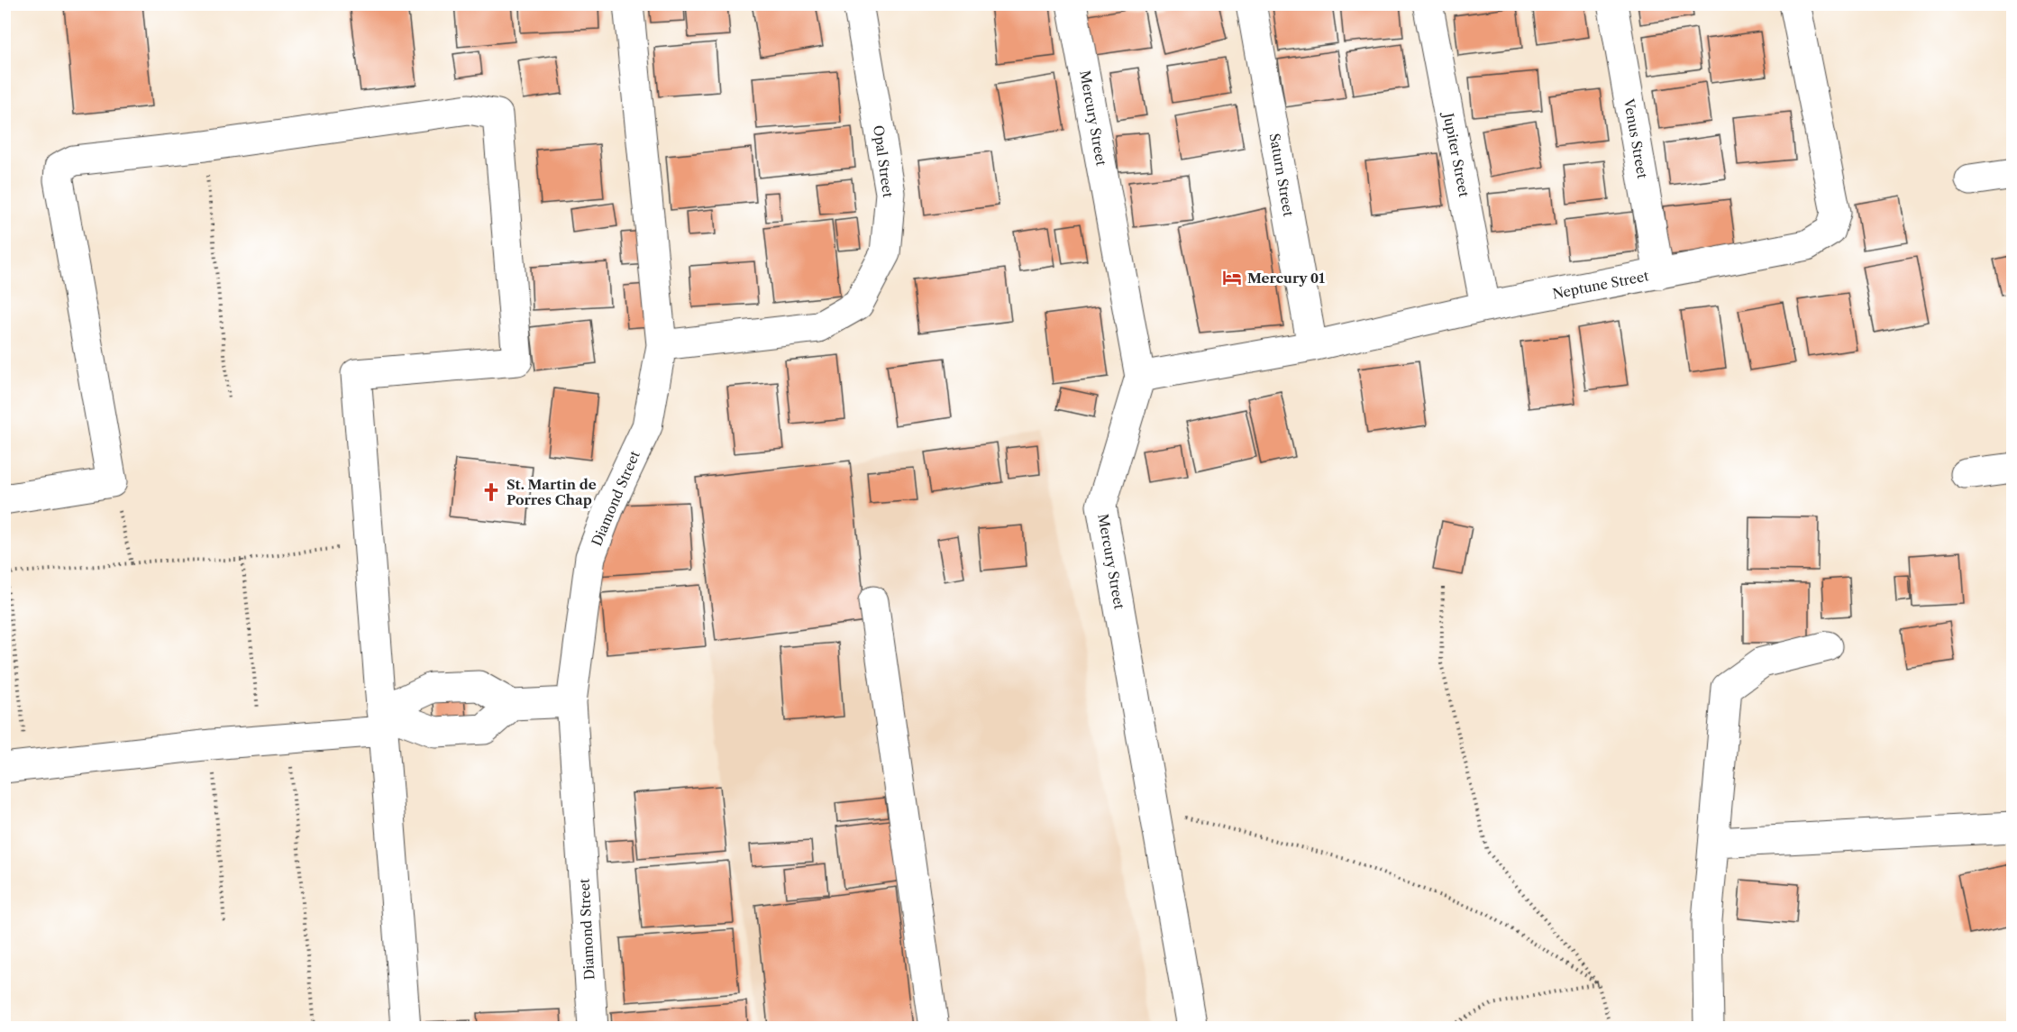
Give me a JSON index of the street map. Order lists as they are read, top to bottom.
{
  "streets": {
    "street": [
      "Mercury Street",
      "Venus Street",
      "Jupiter Street",
      "Opal Street",
      "Saturn Street",
      "Neptune Street",
      "Diamond Street"
    ]
  },
  "crossings": [
    ["Mercury Street", "Neptune Street"],
    ["Venus Street", "Neptune Street"],
    ["Jupiter Street", "Neptune Street"],
    ["Opal Street", "Diamond Street"],
    ["Saturn Street", "Neptune Street"]
  ],
  "places": {
    "hotel": ["Mercury 01"],
    "church": ["St. Martin de Porres Chap"]
  }
}
